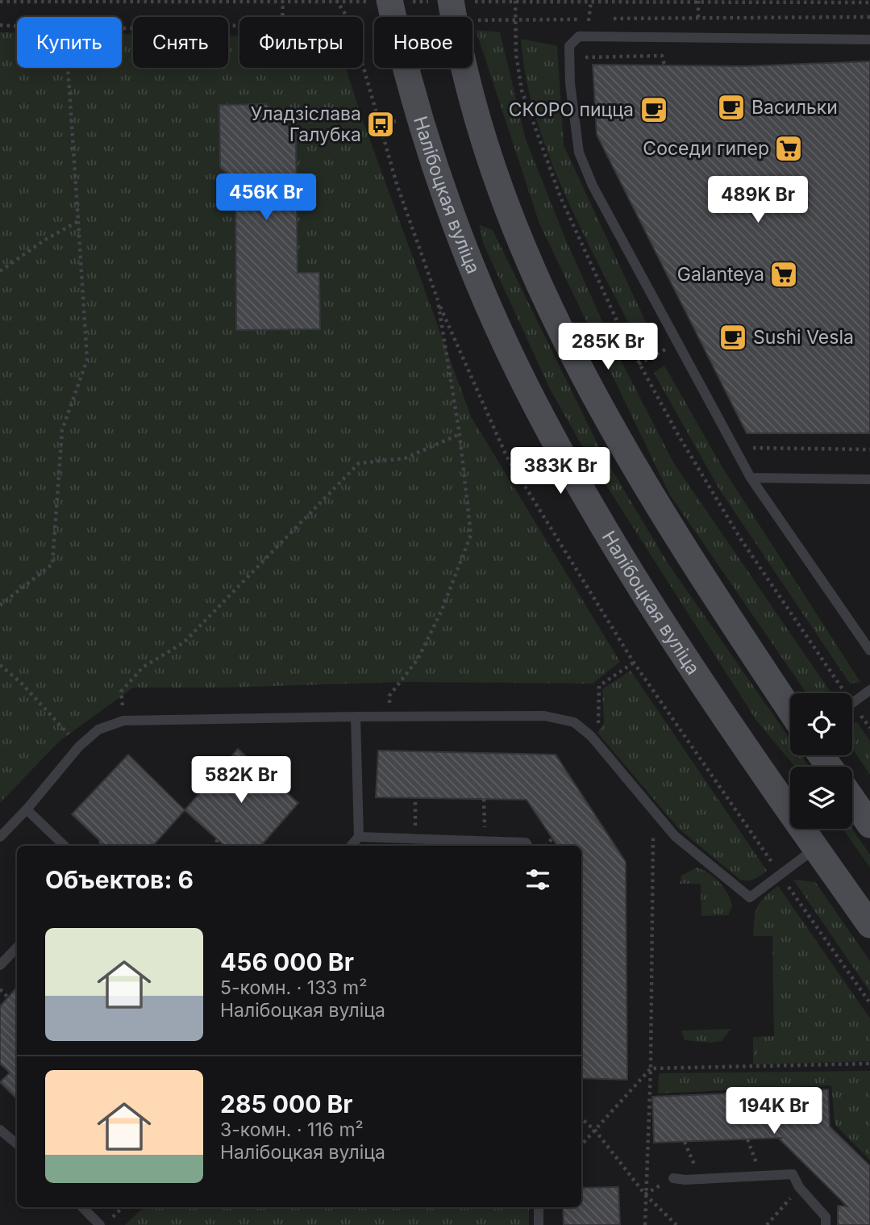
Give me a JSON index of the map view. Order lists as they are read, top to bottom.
{
  "streets": {
    "main road": ["Налібоцкая вуліца"]
  },
  "places": {
    "cafe": ["Васильки", "СКОРО пицца", "Sushi Vesla"],
    "bus stop": ["Уладзіслава Галубка"],
    "supermarket": ["Соседи гипер", "Galanteya"]
  },
  "page": {
    "chip": [
      "Купить",
      "Снять",
      "Фильтры",
      "Новое"
    ],
    "price": [
      "456K Br",
      "489K Br",
      "285K Br",
      "383K Br",
      "582K Br",
      "194K Br"
    ],
    "heading": "Объектов: 6",
    "list": [
      {
        "name": "456 000 Br",
        "note": "5-комн. · 133 m² · Налібоцкая вуліца"
      },
      {
        "name": "285 000 Br",
        "note": "3-комн. · 116 m² · Налібоцкая вуліца"
      }
    ]
  }
}
